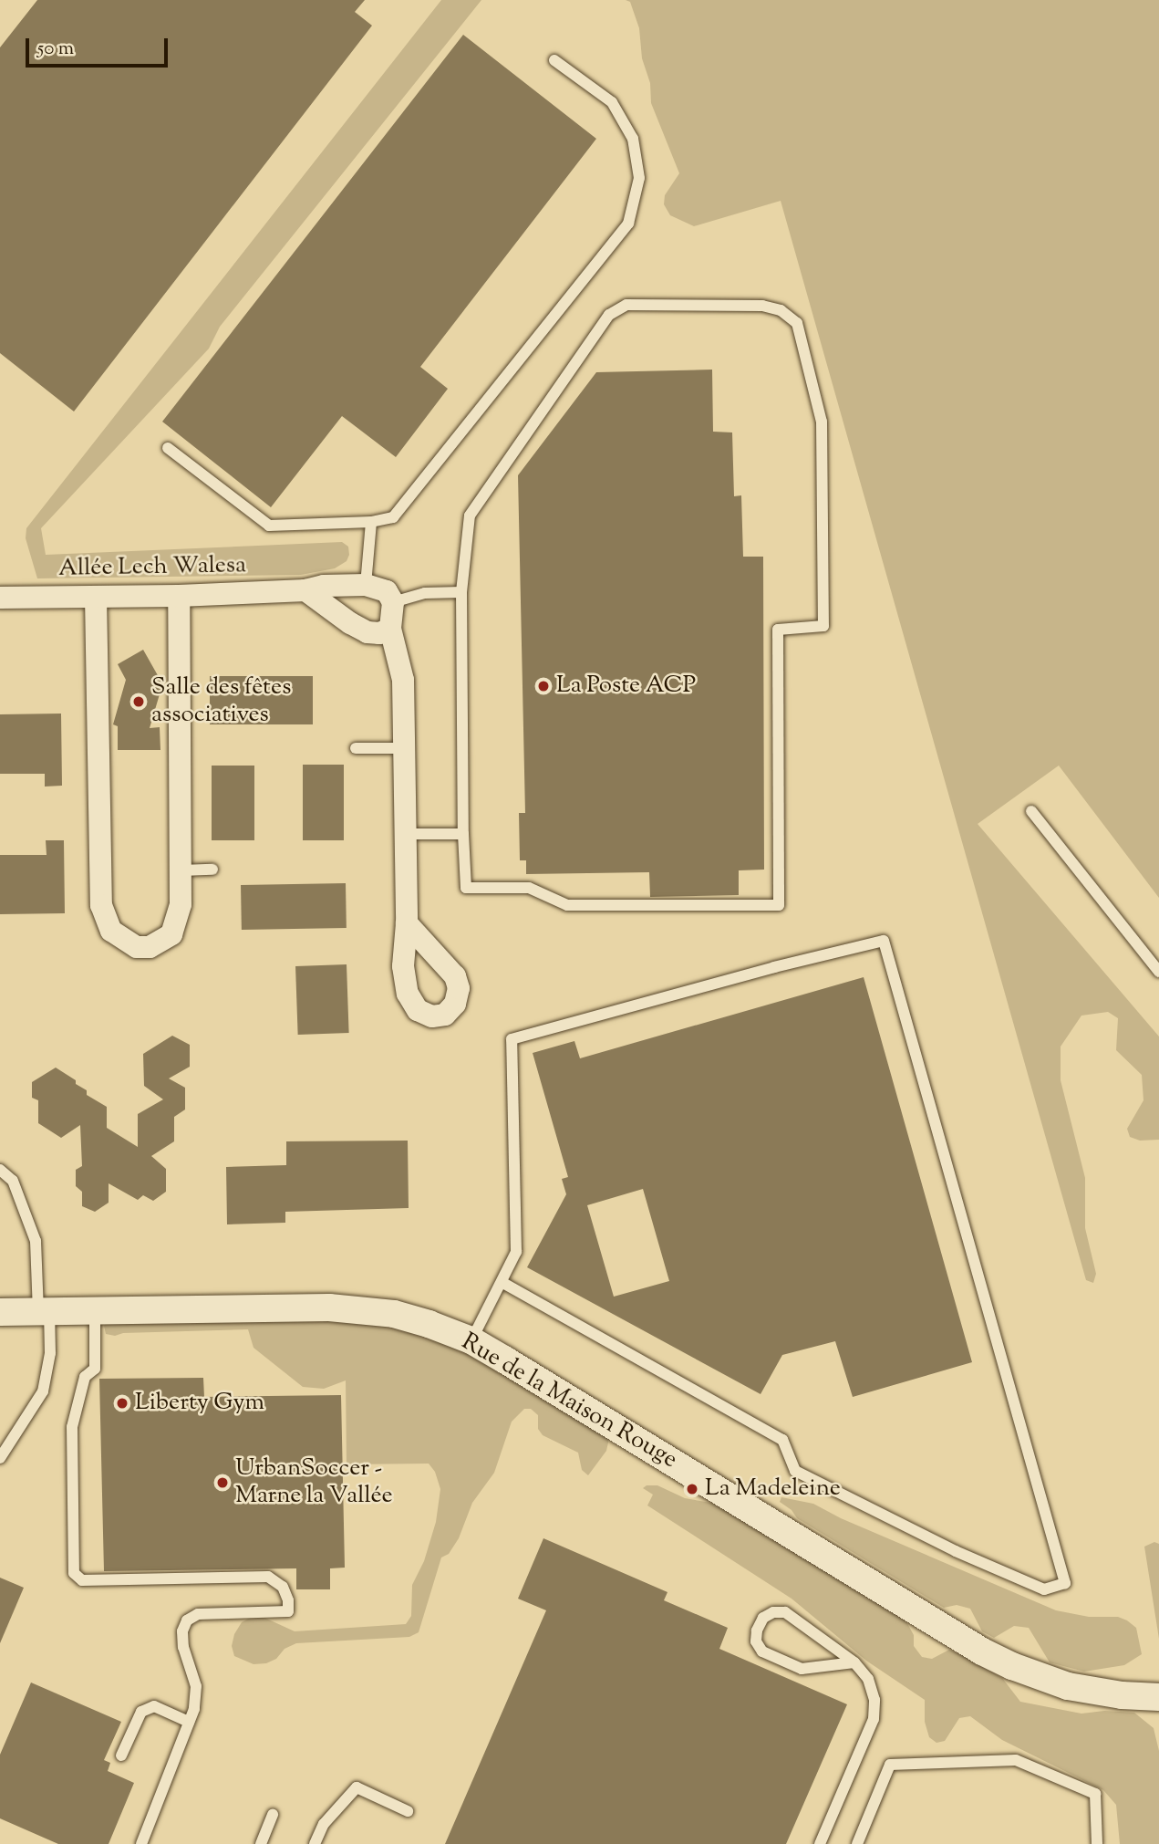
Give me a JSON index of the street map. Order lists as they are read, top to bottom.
{
  "streets": {
    "street": ["Allée Lech Walesa", "Rue de la Maison Rouge"]
  },
  "places": [
    "La Poste ACP",
    "Salle des fêtes associatives",
    "Liberty Gym",
    "UrbanSoccer - Marne la Vallée",
    "La Madeleine"
  ],
  "scale_bar": "50 m"
}
